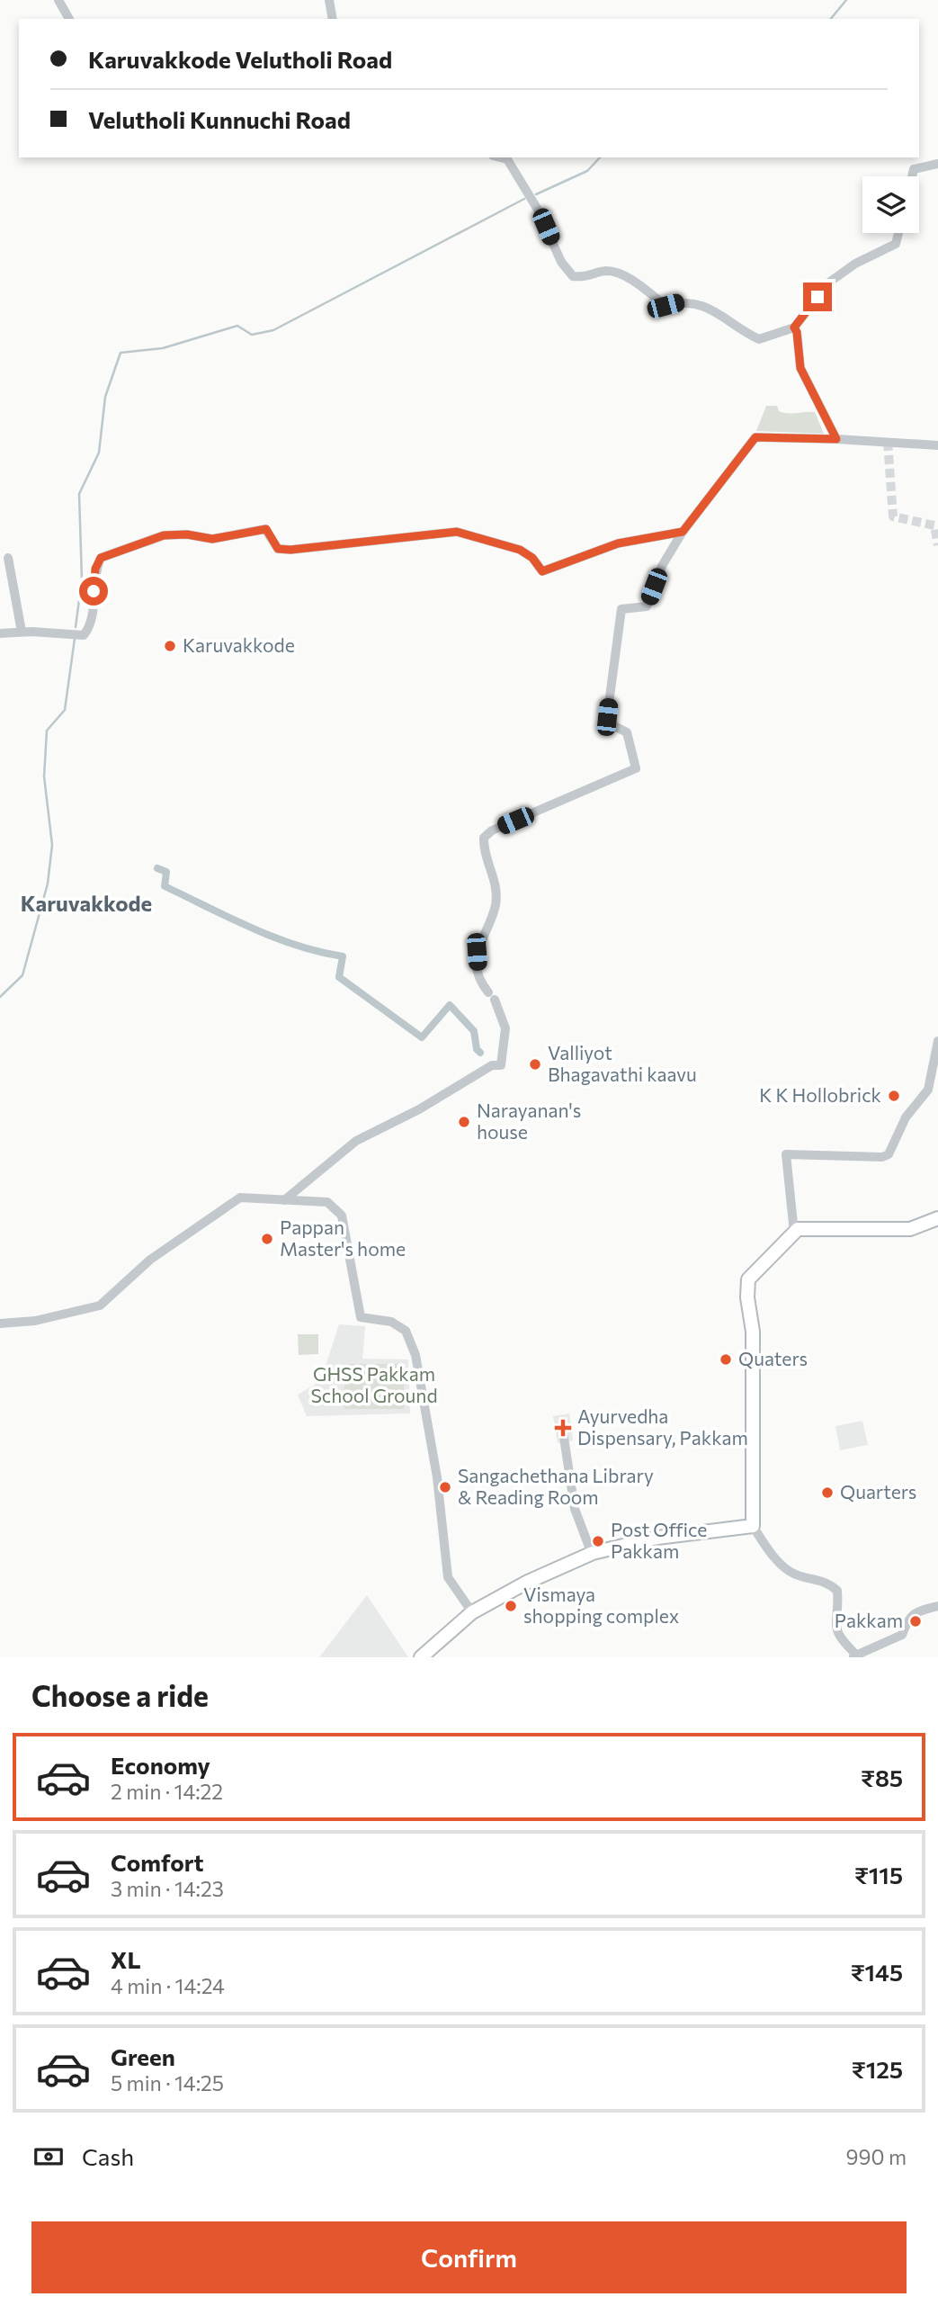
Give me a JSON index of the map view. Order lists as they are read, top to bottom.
{
  "districts": ["Karuvakkode"],
  "parks": ["GHSS Pakkam School Ground"],
  "places": {
    "other": [
      "Karuvakkode",
      "Valliyot Bhagavathi kaavu",
      "K K Hollobrick",
      "Narayanan's house",
      "Pappan Master's home",
      "Quaters",
      "Sangachethana Library & Reading Room",
      "Quarters",
      "Post Office Pakkam",
      "Vismaya shopping complex",
      "Pakkam"
    ],
    "health": ["Ayurvedha Dispensary, Pakkam"]
  },
  "page": {
    "banner": ["Karuvakkode Velutholi Road", "Velutholi Kunnuchi Road"],
    "heading": "Choose a ride",
    "list": [
      {
        "name": "Economy",
        "note": "2 min · 14:22",
        "value": "₹85"
      },
      {
        "name": "Comfort",
        "note": "3 min · 14:23",
        "value": "₹115"
      },
      {
        "name": "XL",
        "note": "4 min · 14:24",
        "value": "₹145"
      },
      {
        "name": "Green",
        "note": "5 min · 14:25",
        "value": "₹125"
      }
    ],
    "pay": ["Cash", "990 m"],
    "buttons": "Confirm"
  }
}
